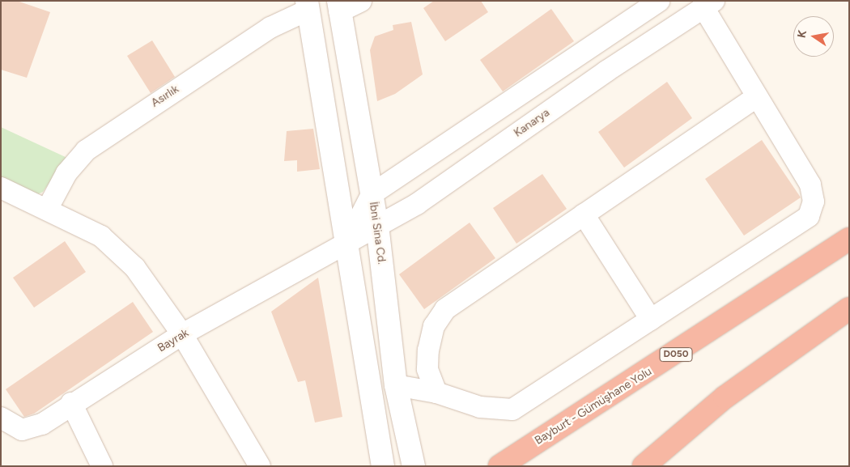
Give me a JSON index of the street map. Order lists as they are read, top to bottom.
{
  "streets": {
    "highway": ["D050", "Bayburt - Gümüşhane Yolu"],
    "main road": ["İbni Sina Cd."],
    "street": ["Asırlık", "Kanarya", "Bayrak"]
  },
  "crossings": [
    ["Kanarya", "İbni Sina Cd."],
    ["Kanarya", "Bayrak"]
  ],
  "north": "left"
}
